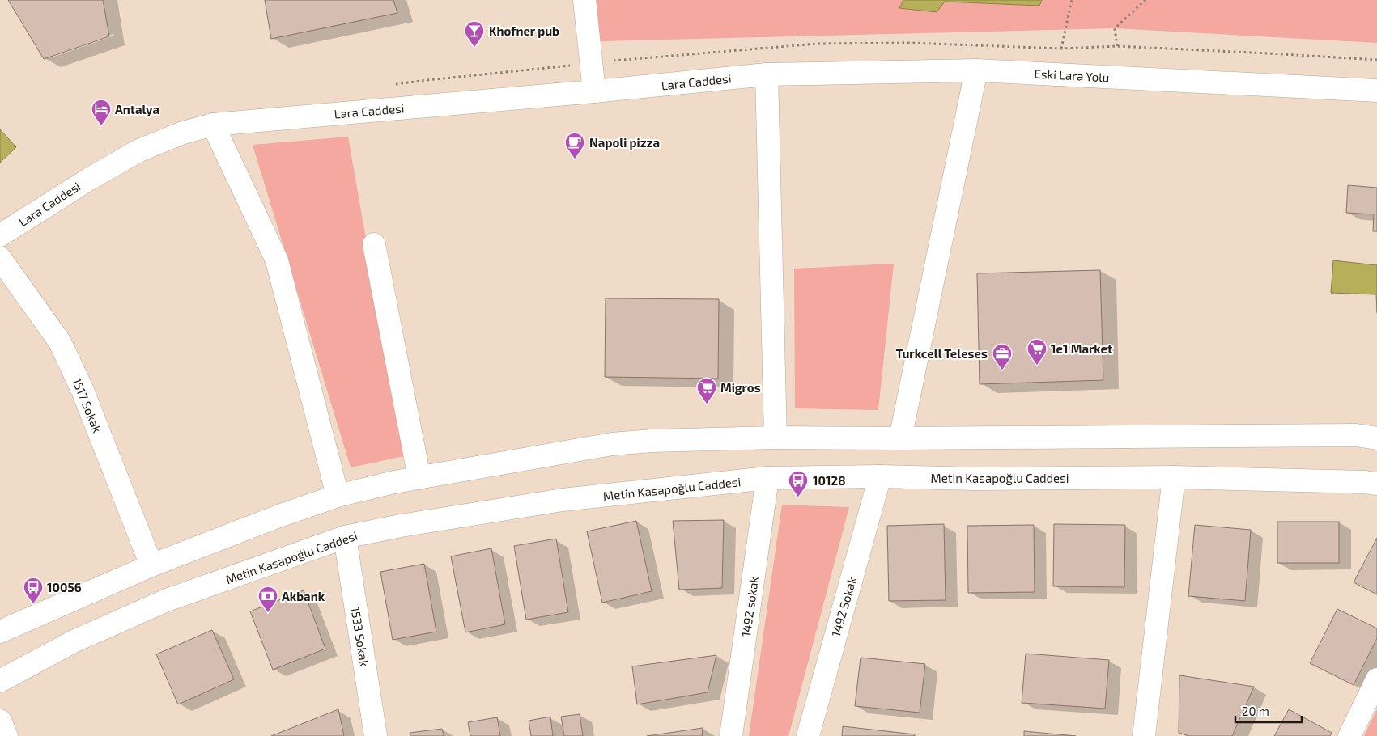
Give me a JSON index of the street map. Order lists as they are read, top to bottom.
{
  "streets": {
    "street": [
      "Eski Lara Yolu",
      "Lara Caddesi",
      "1517 Sokak",
      "Metin Kasapoğlu Caddesi",
      "1492 sokak",
      "1492 Sokak",
      "1533 Sokak"
    ]
  },
  "crossings": [
    ["Eski Lara Yolu", "Lara Caddesi"],
    ["Metin Kasapoğlu Caddesi", "1492 sokak"],
    ["Metin Kasapoğlu Caddesi", "1492 Sokak"],
    ["Metin Kasapoğlu Caddesi", "1533 Sokak"]
  ],
  "places": {
    "bar": ["Khofner pub"],
    "hotel": ["Antalya"],
    "cafe": ["Napoli pizza"],
    "supermarket": ["1e1 Market", "Migros"],
    "office": ["Turkcell Teleses"],
    "bus stop": ["10128", "10056"],
    "bank": ["Akbank"]
  },
  "scale_bar": "20 m"
}
